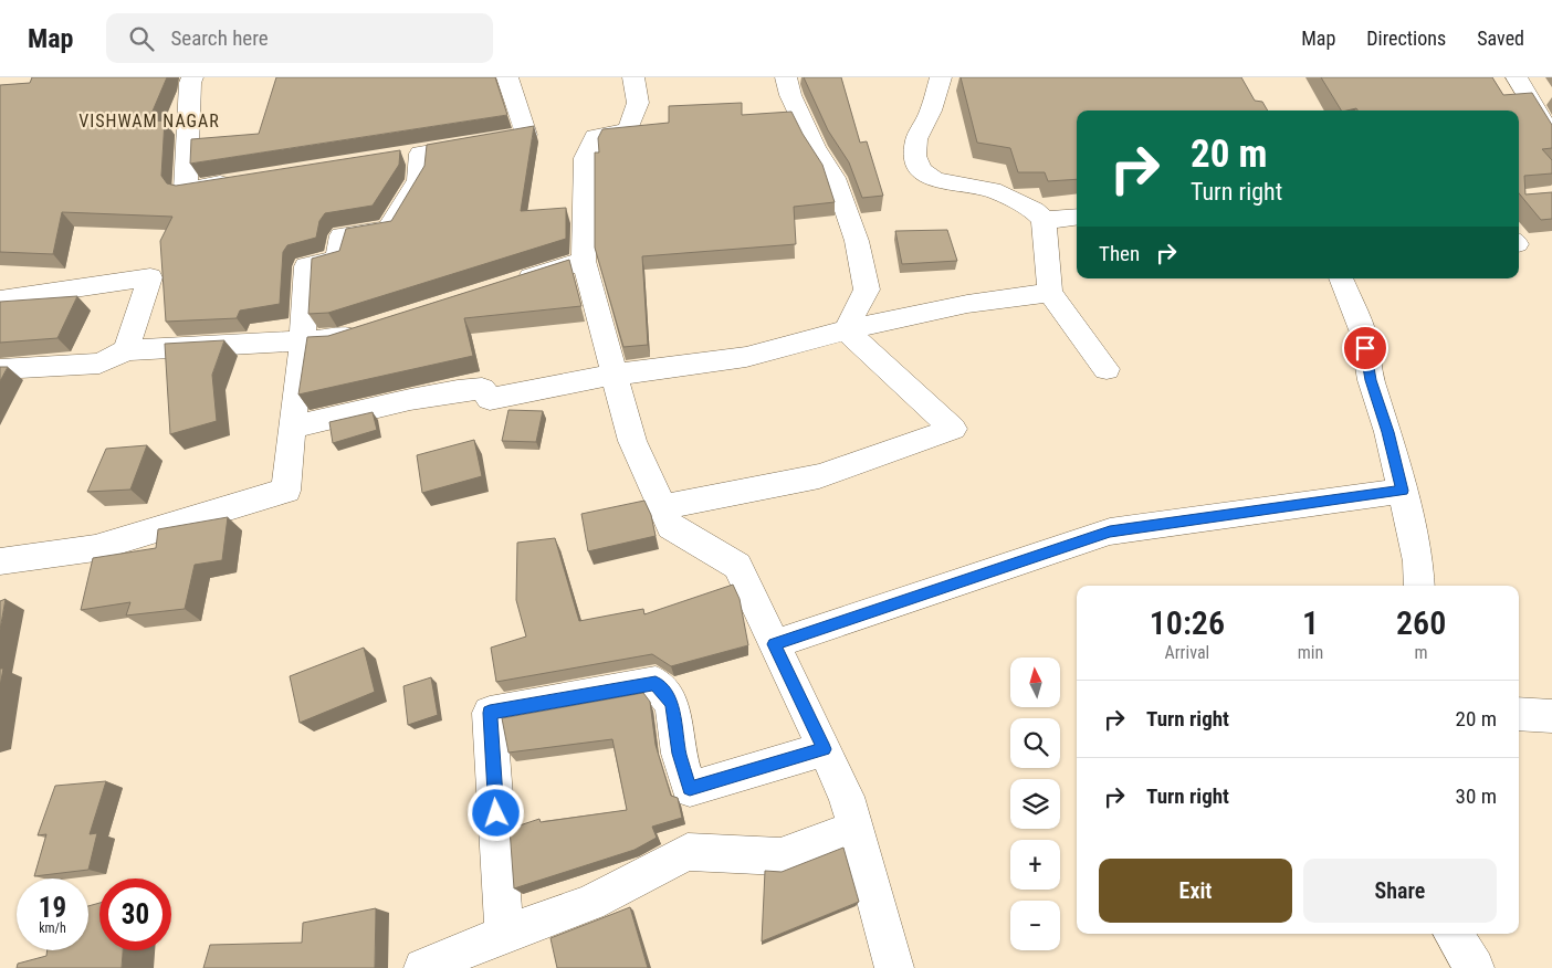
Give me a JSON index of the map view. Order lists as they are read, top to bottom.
{
  "districts": ["VISHWAM NAGAR"],
  "north": "top",
  "page": {
    "header": "Map",
    "search": "Search here",
    "nav": ["Map", "Directions", "Saved"],
    "turn": ["20 m", "Turn right"],
    "then": "Then",
    "eta": [
      "10:26",
      "Arrival",
      "1",
      "min",
      "260",
      "m"
    ],
    "map_buttons": ["+", "−"],
    "list": [
      {
        "name": "Turn right",
        "value": "20 m"
      },
      {
        "name": "Turn right",
        "value": "30 m"
      }
    ],
    "buttons": ["Exit", "Share"],
    "speed": "19 km/h",
    "limit": "30"
  }
}
